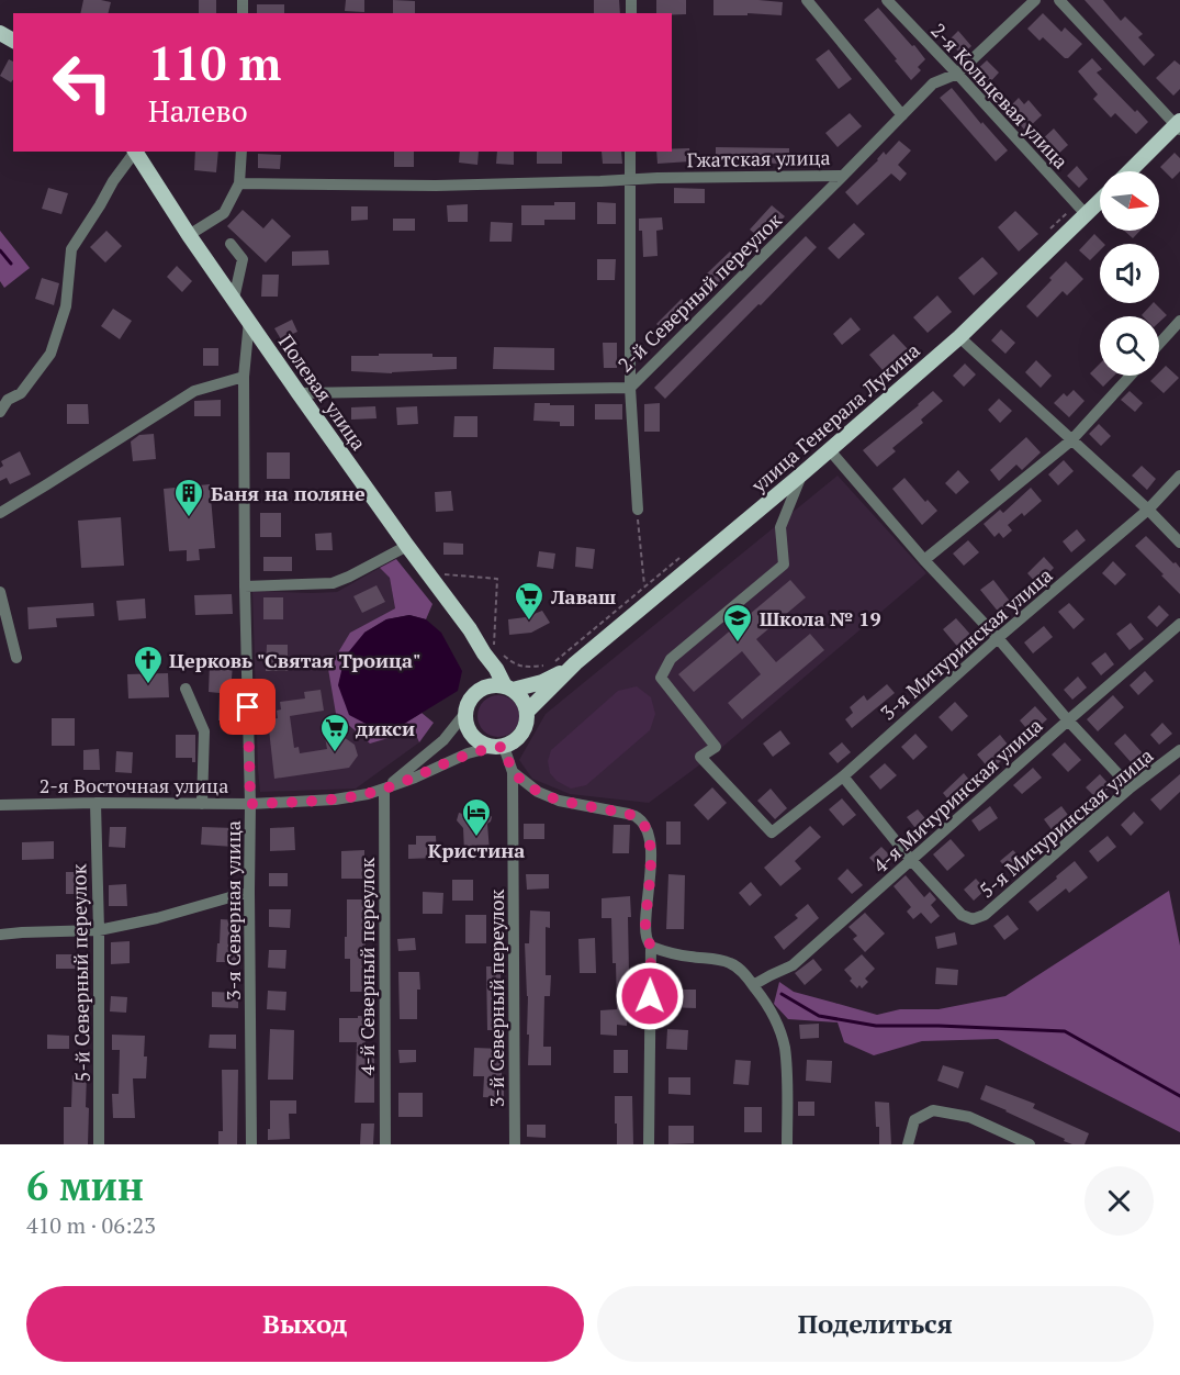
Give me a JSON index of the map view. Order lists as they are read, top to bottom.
{
  "streets": {
    "main road": ["Полевая улица", "улица Генерала Лукина"],
    "street": [
      "2-я Кольцевая улица",
      "Гжатская улица",
      "2-й Северный переулок",
      "3-я Мичуринская улица",
      "2-я Восточная улица",
      "4-я Мичуринская улица",
      "5-я Мичуринская улица",
      "3-я Северная улица",
      "4-й Северный переулок",
      "5-й Северный переулок",
      "3-й Северный переулок"
    ]
  },
  "crossings": [
    ["2-я Кольцевая улица", "2-й Северный переулок"],
    ["2-я Кольцевая улица", "улица Генерала Лукина"],
    ["Гжатская улица", "2-й Северный переулок"],
    ["2-й Северный переулок", "Полевая улица"],
    ["Полевая улица", "улица Генерала Лукина"],
    ["Полевая улица", "2-я Восточная улица"],
    ["Полевая улица", "3-я Северная улица"],
    ["Полевая улица", "3-й Северный переулок"],
    ["улица Генерала Лукина", "3-я Мичуринская улица"],
    ["улица Генерала Лукина", "2-я Восточная улица"],
    ["улица Генерала Лукина", "3-й Северный переулок"],
    ["2-я Восточная улица", "3-я Северная улица"],
    ["2-я Восточная улица", "4-й Северный переулок"],
    ["2-я Восточная улица", "5-й Северный переулок"],
    ["2-я Восточная улица", "3-й Северный переулок"],
    ["4-я Мичуринская улица", "5-я Мичуринская улица"]
  ],
  "places": {
    "building": ["Баня на поляне"],
    "supermarket": ["Лаваш", "дикси"],
    "school or university": ["Школа № 19"],
    "church": ["Церковь \"Святая Троица\""],
    "hotel": ["Кристина"]
  },
  "north": "right",
  "page": {
    "turn": ["110 m", "Налево"],
    "heading": ["6 мин", "410 m · 06:23"],
    "buttons": ["Выход", "Поделиться"]
  }
}
